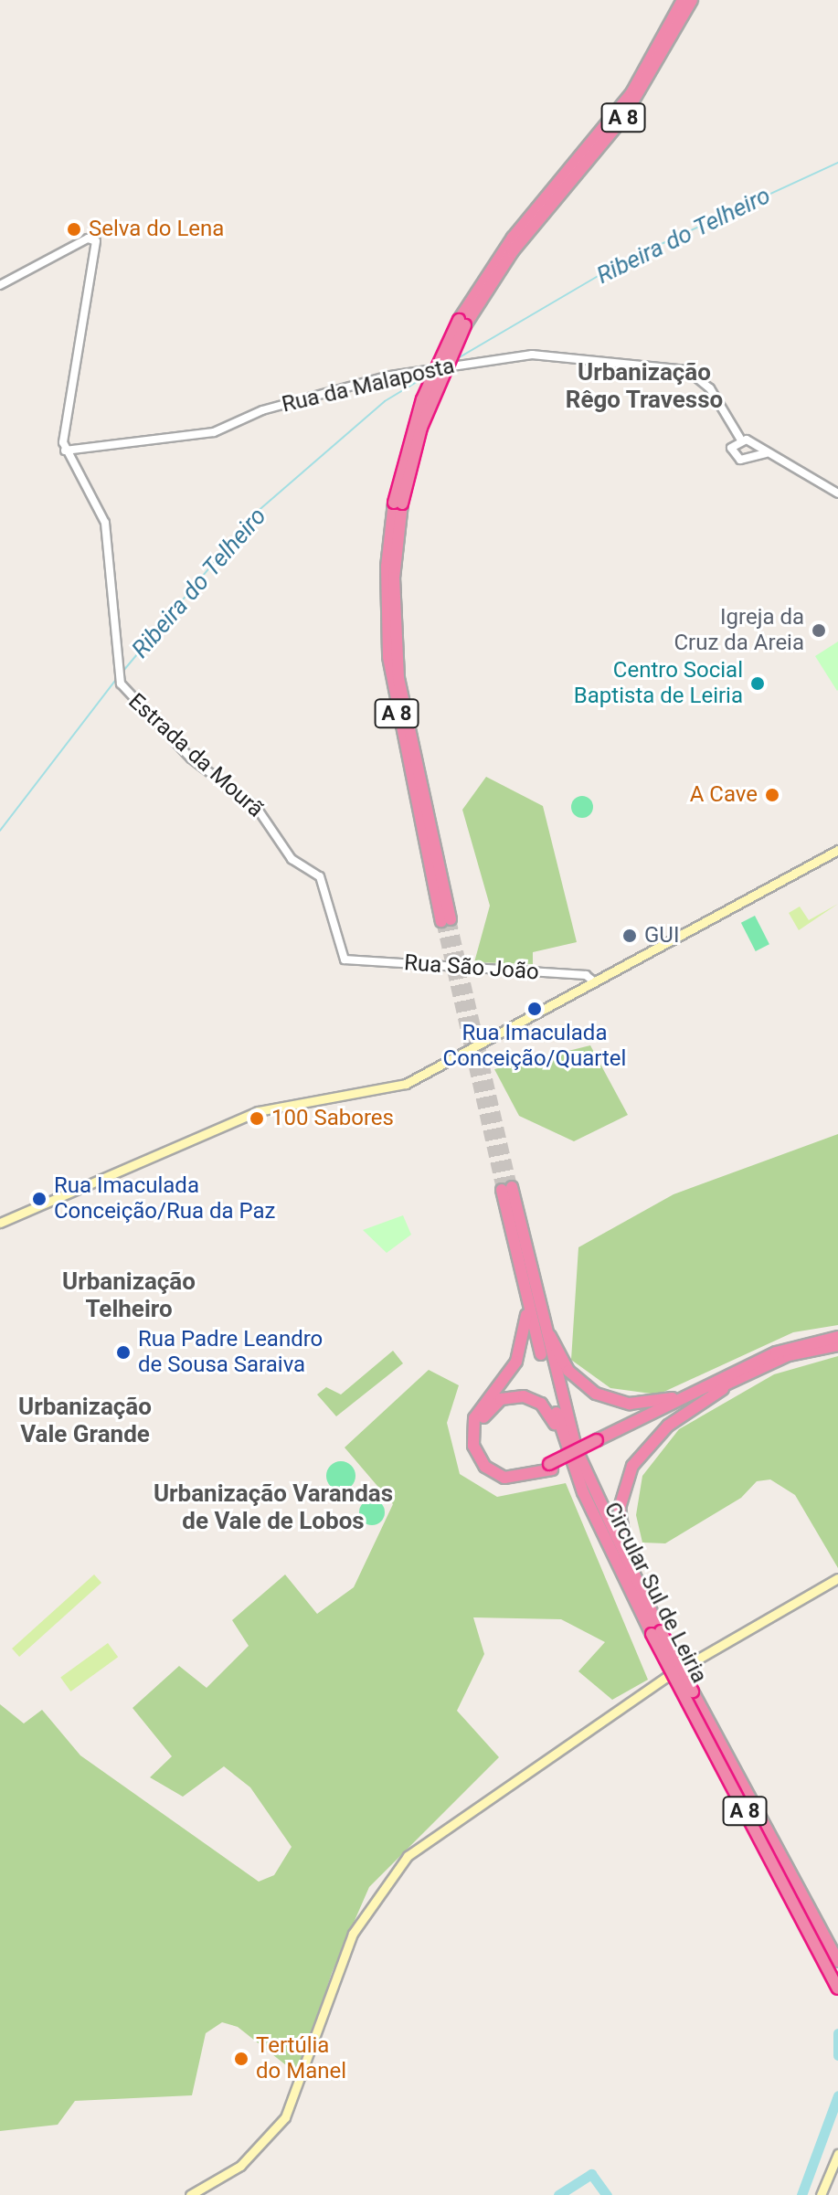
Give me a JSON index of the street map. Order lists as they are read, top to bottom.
{
  "streets": {
    "highway": ["A 8", "Circular Sul de Leiria"],
    "street": ["Rua da Malaposta", "Estrada da Mourã", "Rua São João"]
  },
  "crossings": [
    ["Rua da Malaposta", "Estrada da Mourã"],
    ["Estrada da Mourã", "Rua São João"]
  ],
  "districts": [
    "Urbanização Rêgo Travesso",
    "Urbanização Telheiro",
    "Urbanização Vale Grande",
    "Urbanização Varandas de Vale de Lobos"
  ],
  "water": ["Ribeira do Telheiro"],
  "places": [
    "Selva do Lena",
    "Igreja da Cruz da Areia",
    "Centro Social Baptista de Leiria",
    "A Cave",
    "GUI",
    "Rua Imaculada Conceição/Quartel",
    "100 Sabores",
    "Rua Imaculada Conceição/Rua da Paz",
    "Rua Padre Leandro de Sousa Saraiva",
    "Tertúlia do Manel"
  ]
}
